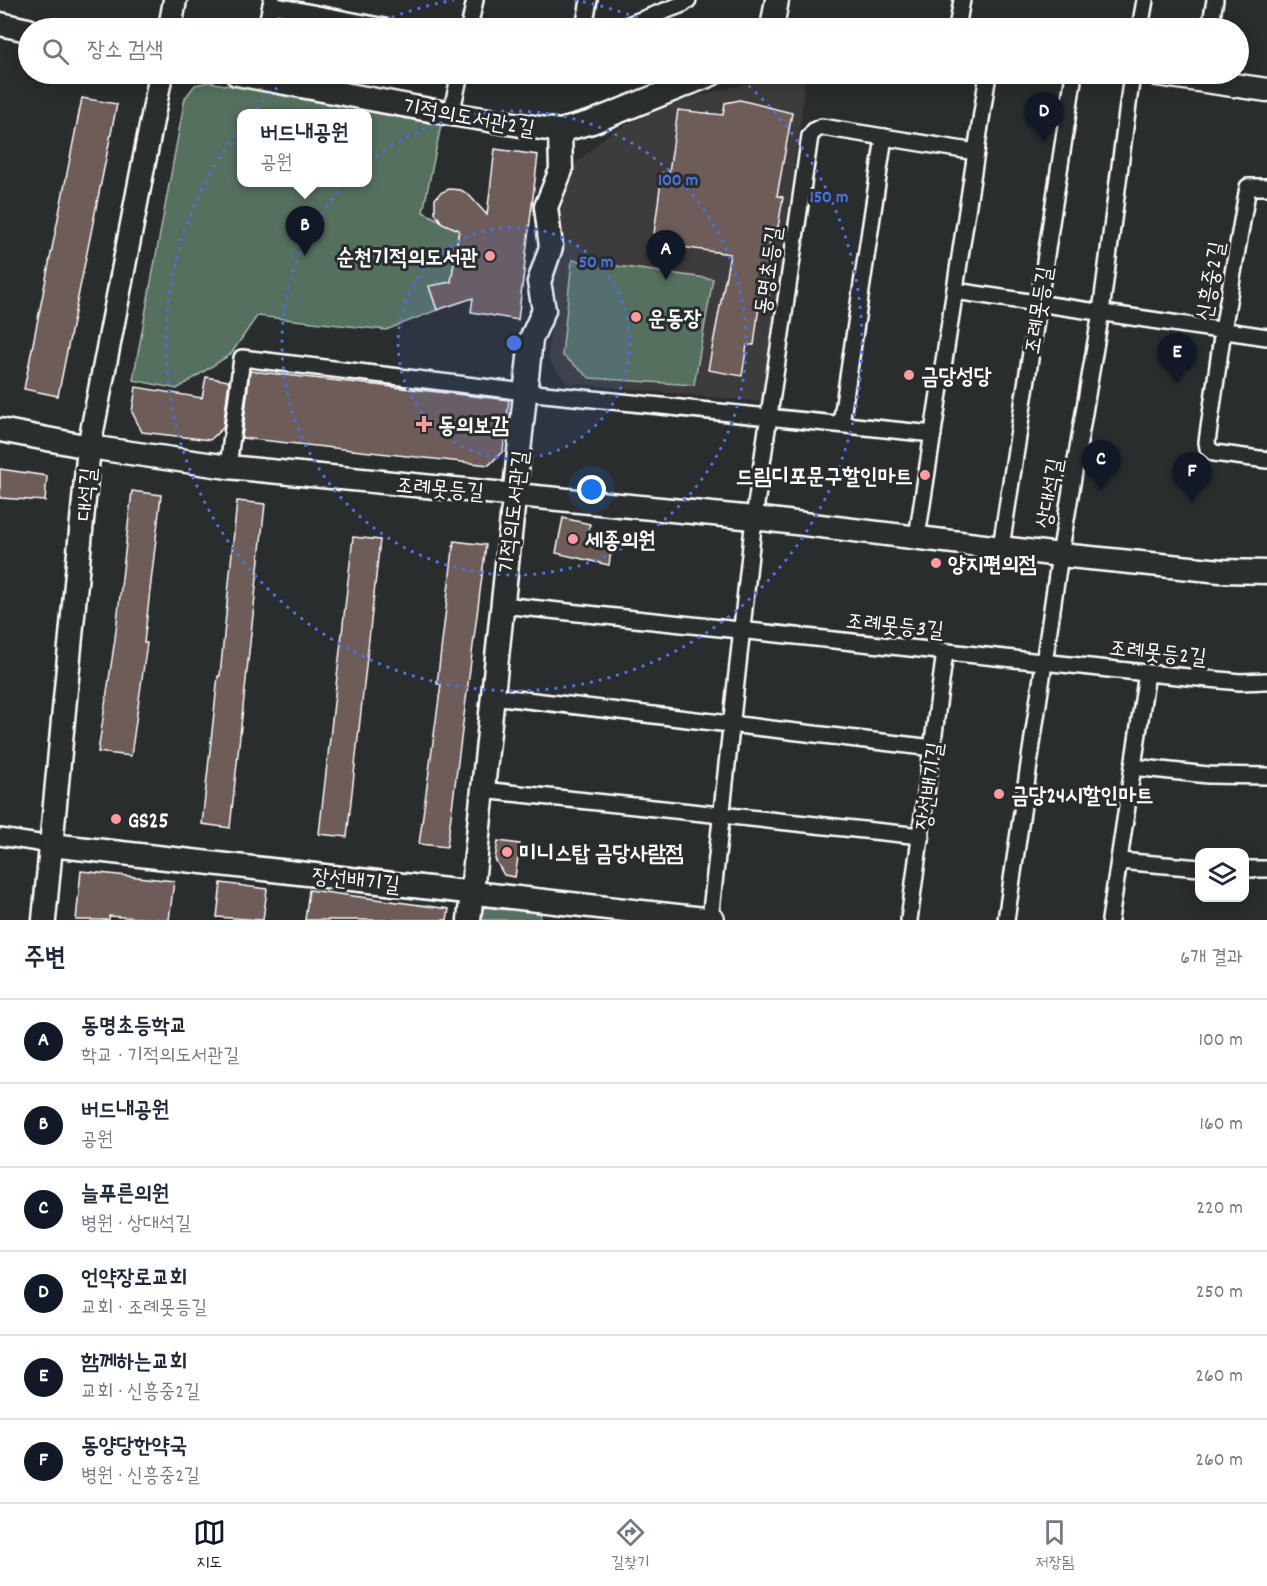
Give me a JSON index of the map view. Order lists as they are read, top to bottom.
{
  "streets": {
    "street": [
      "기적의도서관2길",
      "동명초등길",
      "신흥중2길",
      "조례못등길",
      "상대석길",
      "대석길",
      "기적의도서관길",
      "조례못등3길",
      "조례못등2길",
      "장선배기길"
    ]
  },
  "crossings": [
    ["기적의도서관2길", "기적의도서관길"],
    ["동명초등길", "조례못등길"],
    ["조례못등길", "상대석길"],
    ["조례못등길", "대석길"],
    ["조례못등길", "기적의도서관길"],
    ["상대석길", "조례못등3길"],
    ["상대석길", "조례못등2길"],
    ["대석길", "장선배기길"],
    ["기적의도서관길", "조례못등3길"],
    ["기적의도서관길", "장선배기길"],
    ["조례못등3길", "조례못등2길"],
    ["조례못등3길", "장선배기길"]
  ],
  "places": {
    "other": [
      "순천기적의도서관",
      "운동장",
      "금당성당",
      "드림디포문구할인마트",
      "세종의원",
      "양지편의점",
      "금당24시할인마트",
      "GS25",
      "미니스탑 금당사람점"
    ],
    "health": ["동의보감"]
  },
  "page": {
    "search": "장소 검색",
    "pins": [
      "D",
      "B",
      "A",
      "E",
      "C",
      "F"
    ],
    "popup": ["버드내공원", "공원"],
    "heading": ["주변", "6개 결과"],
    "list": [
      {
        "mark": "A",
        "name": "동명초등학교",
        "note": "학교 · 기적의도서관길",
        "value": "100 m"
      },
      {
        "mark": "B",
        "name": "버드내공원",
        "note": "공원",
        "value": "160 m"
      },
      {
        "mark": "C",
        "name": "늘푸른의원",
        "note": "병원 · 상대석길",
        "value": "220 m"
      },
      {
        "mark": "D",
        "name": "언약장로교회",
        "note": "교회 · 조례못등길",
        "value": "250 m"
      },
      {
        "mark": "E",
        "name": "함께하는교회",
        "note": "교회 · 신흥중2길",
        "value": "260 m"
      },
      {
        "mark": "F",
        "name": "동양당한약국",
        "note": "병원 · 신흥중2길",
        "value": "260 m"
      }
    ],
    "nav": ["지도", "길찾기", "저장됨"]
  },
  "rings": ["100 m", "150 m", "50 m"]
}
